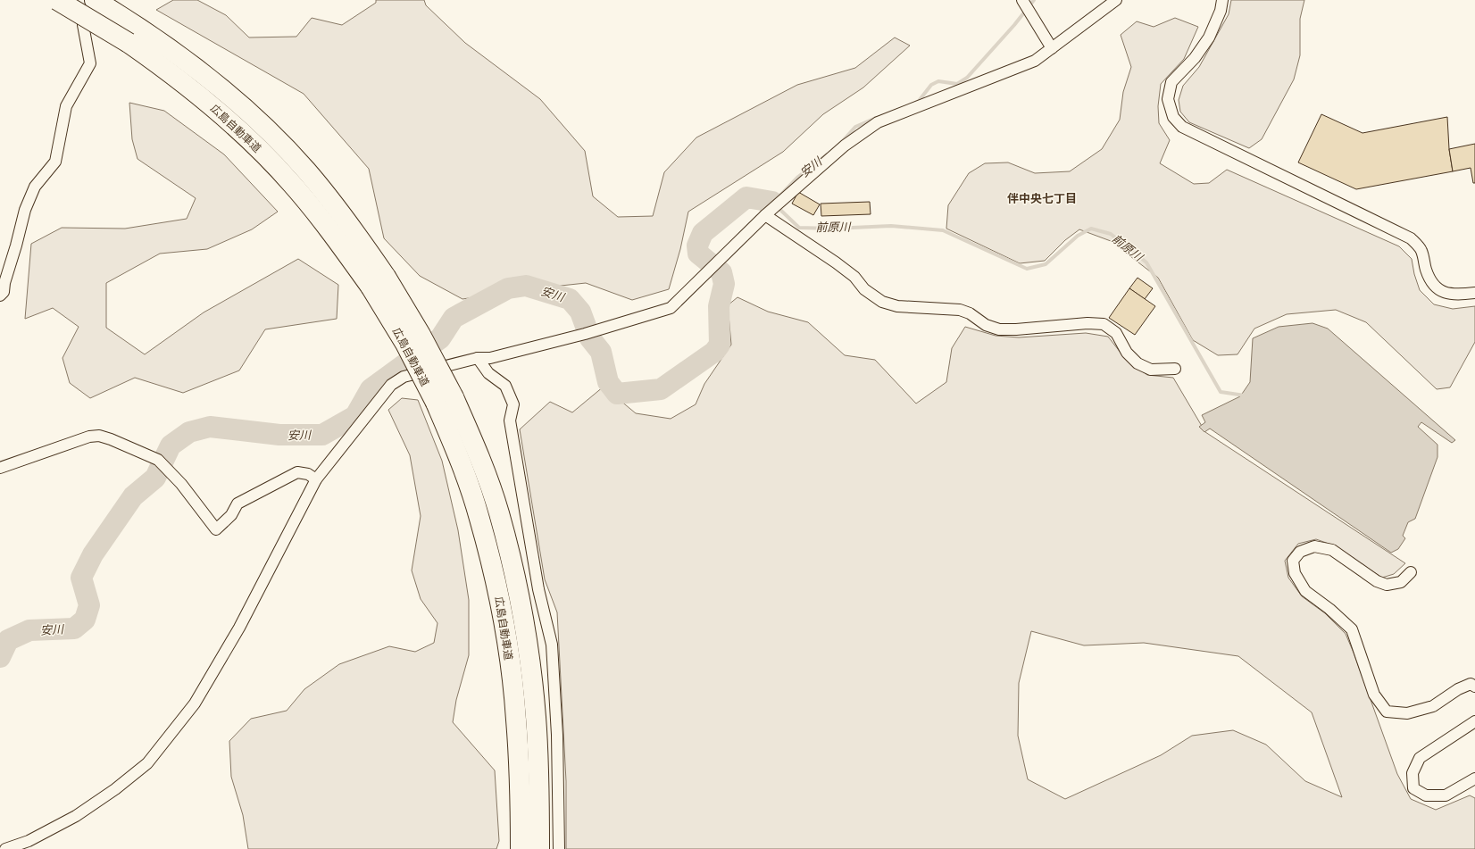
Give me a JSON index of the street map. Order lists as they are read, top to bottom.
{
  "streets": {
    "highway": ["広島自動車道"]
  },
  "districts": ["伴中央七丁目"],
  "water": ["安川", "前原川"]
}
